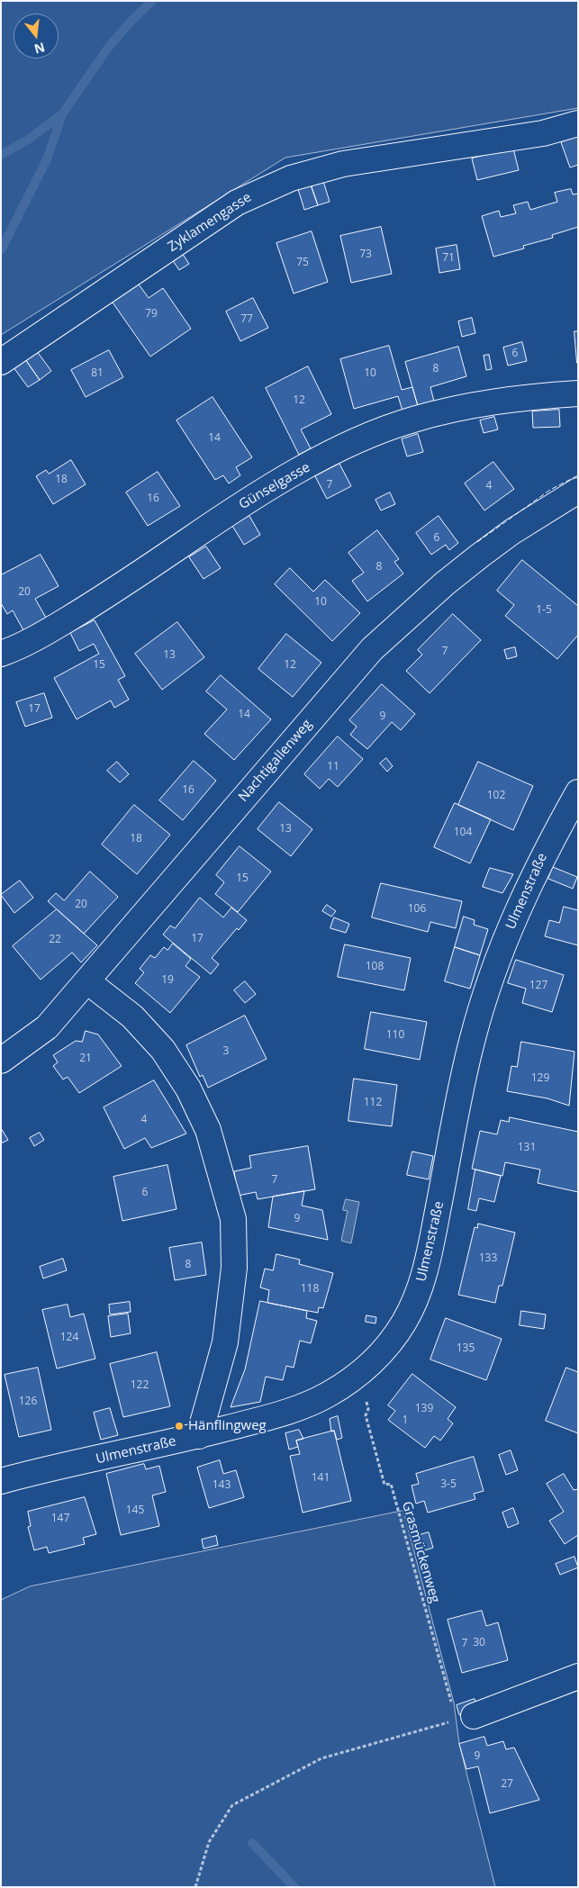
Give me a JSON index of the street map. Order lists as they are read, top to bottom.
{
  "streets": {
    "street": [
      "Zyklamengasse",
      "Günselgasse",
      "Nachtigallenweg",
      "Ulmenstraße"
    ],
    "path": ["Grasmückenweg"]
  },
  "places": ["Hänflingweg"],
  "house_numbers": [
    "73",
    "71",
    "75",
    "79",
    "77",
    "6",
    "8",
    "81",
    "10",
    "12",
    "14",
    "18",
    "7",
    "4",
    "16",
    "6",
    "8",
    "20",
    "10",
    "1-5",
    "7",
    "13",
    "15",
    "12",
    "17",
    "14",
    "9",
    "11",
    "16",
    "102",
    "13",
    "104",
    "18",
    "15",
    "20",
    "106",
    "17",
    "22",
    "108",
    "19",
    "127",
    "110",
    "3",
    "21",
    "129",
    "112",
    "4",
    "131",
    "7",
    "6",
    "9",
    "133",
    "8",
    "118",
    "124",
    "135",
    "122",
    "126",
    "139",
    "1",
    "141",
    "3-5",
    "143",
    "145",
    "147",
    "30",
    "7",
    "9",
    "27"
  ],
  "north": "bottom"
}
